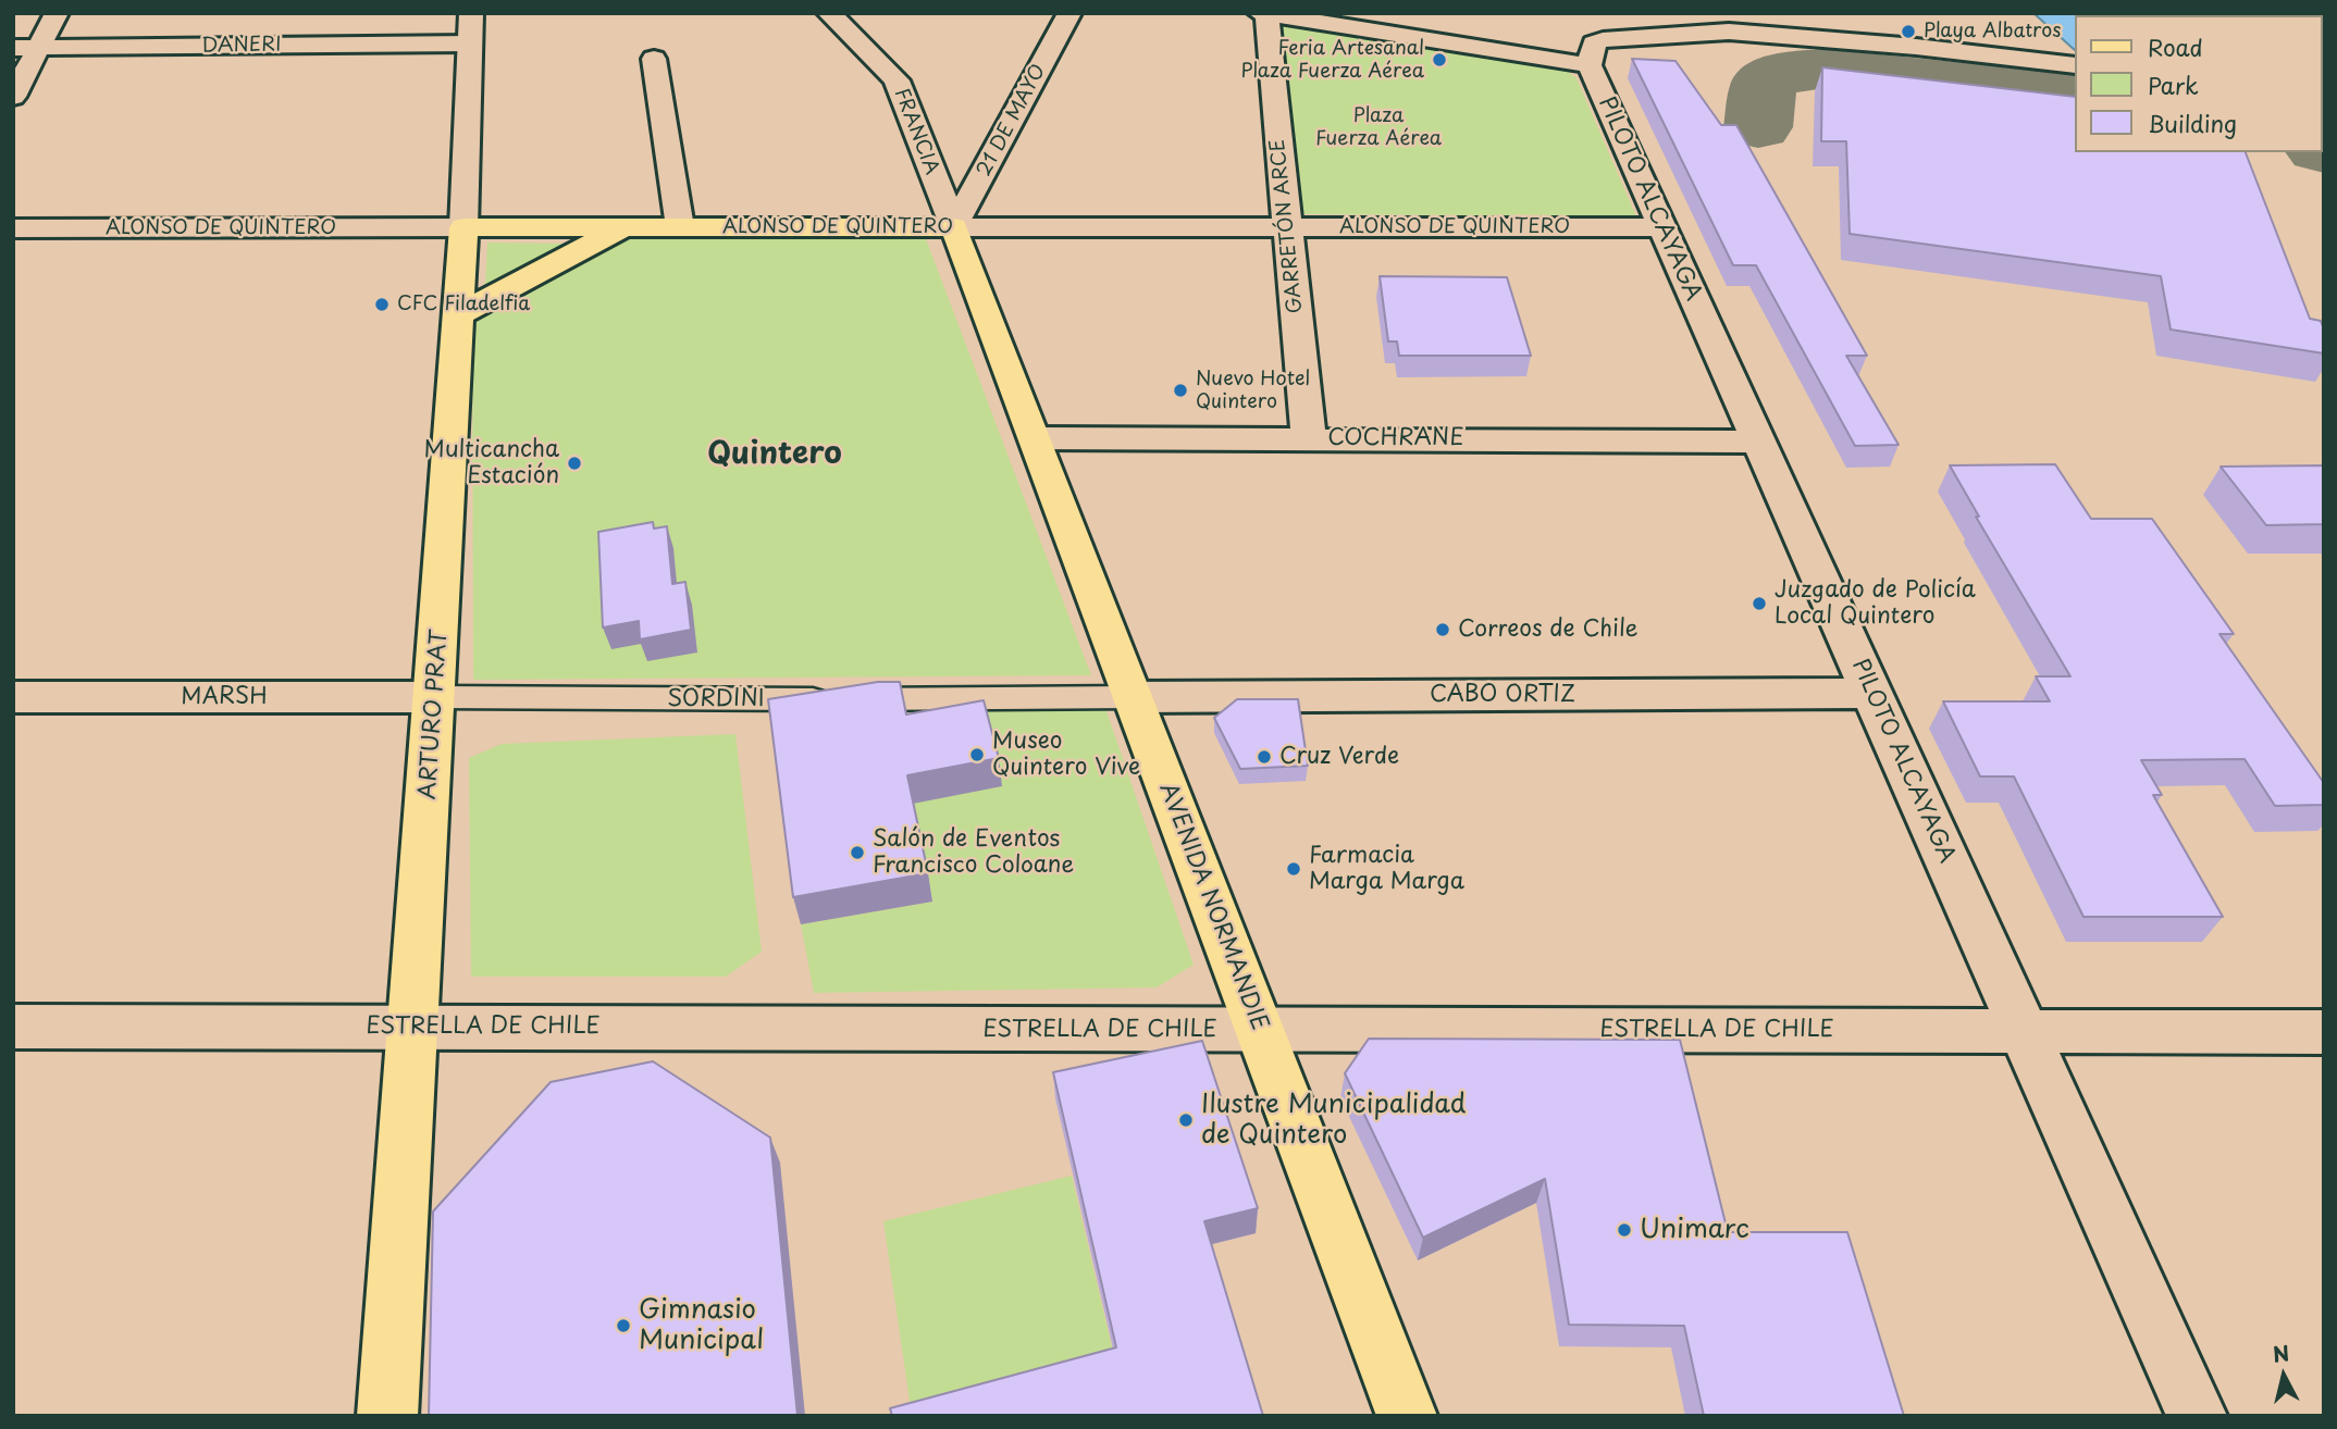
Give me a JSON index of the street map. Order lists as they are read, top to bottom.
{
  "streets": {
    "main road": ["ALONSO DE QUINTERO", "ARTURO PRAT", "AVENIDA NORMANDIE"],
    "street": [
      "DANERI",
      "21 DE MAYO",
      "FRANCIA",
      "PILOTO ALCAYAGA",
      "GARRETÓN ARCE",
      "COCHRANE",
      "CABO ORTIZ",
      "MARSH",
      "SORDINI",
      "ESTRELLA DE CHILE"
    ]
  },
  "crossings": [
    ["DANERI", "ARTURO PRAT"],
    ["21 DE MAYO", "FRANCIA"],
    ["21 DE MAYO", "ALONSO DE QUINTERO"],
    ["21 DE MAYO", "AVENIDA NORMANDIE"],
    ["FRANCIA", "ALONSO DE QUINTERO"],
    ["FRANCIA", "AVENIDA NORMANDIE"],
    ["PILOTO ALCAYAGA", "ALONSO DE QUINTERO"],
    ["PILOTO ALCAYAGA", "COCHRANE"],
    ["PILOTO ALCAYAGA", "CABO ORTIZ"],
    ["PILOTO ALCAYAGA", "ESTRELLA DE CHILE"],
    ["GARRETÓN ARCE", "ALONSO DE QUINTERO"],
    ["GARRETÓN ARCE", "COCHRANE"],
    ["ALONSO DE QUINTERO", "ARTURO PRAT"],
    ["ALONSO DE QUINTERO", "AVENIDA NORMANDIE"],
    ["COCHRANE", "AVENIDA NORMANDIE"],
    ["CABO ORTIZ", "SORDINI"],
    ["CABO ORTIZ", "AVENIDA NORMANDIE"],
    ["MARSH", "SORDINI"],
    ["MARSH", "ARTURO PRAT"],
    ["SORDINI", "ARTURO PRAT"],
    ["SORDINI", "AVENIDA NORMANDIE"],
    ["ARTURO PRAT", "ESTRELLA DE CHILE"],
    ["AVENIDA NORMANDIE", "ESTRELLA DE CHILE"]
  ],
  "districts": ["Quintero"],
  "parks": ["Plaza Fuerza Aérea"],
  "places": [
    "Playa Albatros",
    "Feria Artesanal Plaza Fuerza Aérea",
    "CFC Filadelfia",
    "Nuevo Hotel Quintero",
    "Multicancha Estación",
    "Juzgado de Policía Local Quintero",
    "Correos de Chile",
    "Museo Quintero Vive",
    "Cruz Verde",
    "Salón de Eventos Francisco Coloane",
    "Farmacia Marga Marga",
    "Ilustre Municipalidad de Quintero",
    "Unimarc",
    "Gimnasio Municipal"
  ],
  "legend": ["Road", "Park", "Building"],
  "north": "top"
}
